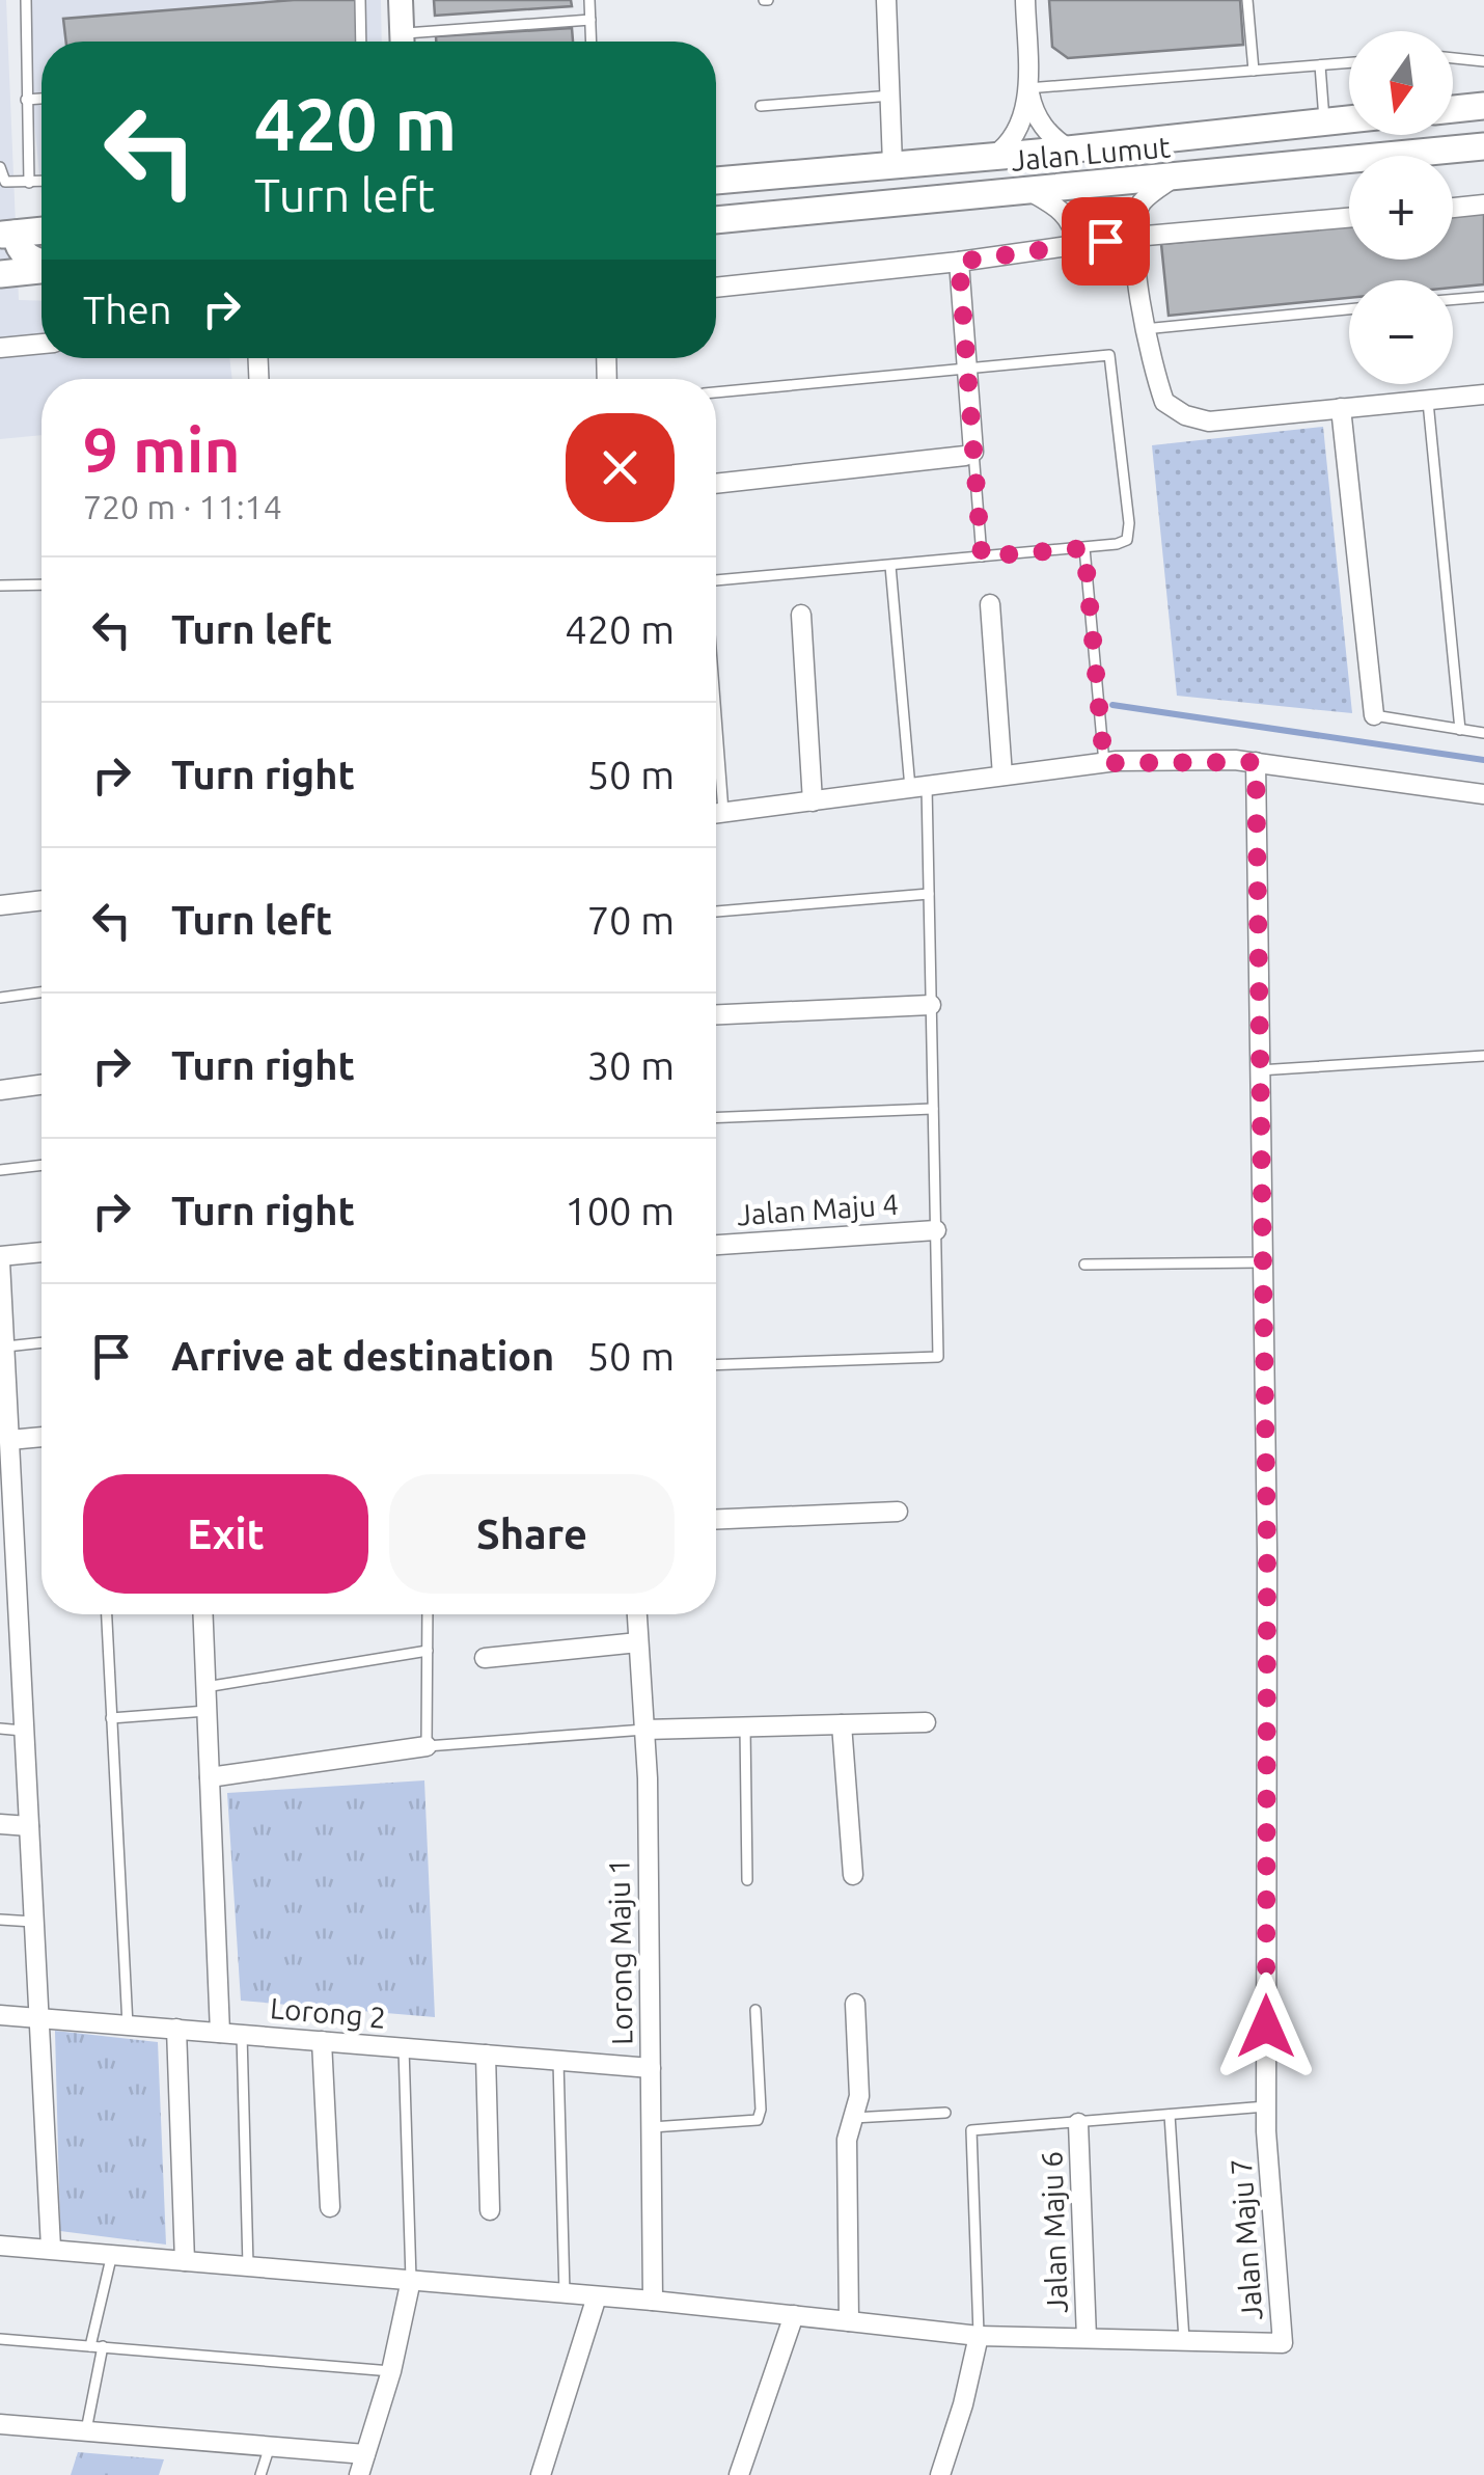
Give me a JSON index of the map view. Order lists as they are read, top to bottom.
{
  "streets": {
    "main road": ["Jalan Lumut"],
    "street": [
      "Jalan Maju 4",
      "Lorong Maju 1",
      "Lorong 2",
      "Jalan Maju 6",
      "Jalan Maju 7"
    ]
  },
  "crossings": [
    ["Lorong Maju 1", "Lorong 2"]
  ],
  "north": "bottom",
  "page": {
    "map_buttons": ["+", "−"],
    "turn": ["420 m", "Turn left"],
    "then": "Then",
    "heading": ["9 min", "720 m · 11:14"],
    "list": [
      {
        "name": "Turn left",
        "value": "420 m"
      },
      {
        "name": "Turn right",
        "value": "50 m"
      },
      {
        "name": "Turn left",
        "value": "70 m"
      },
      {
        "name": "Turn right",
        "value": "30 m"
      },
      {
        "name": "Turn right",
        "value": "100 m"
      },
      {
        "name": "Arrive at destination",
        "value": "50 m"
      }
    ],
    "buttons": ["Exit", "Share"]
  }
}
